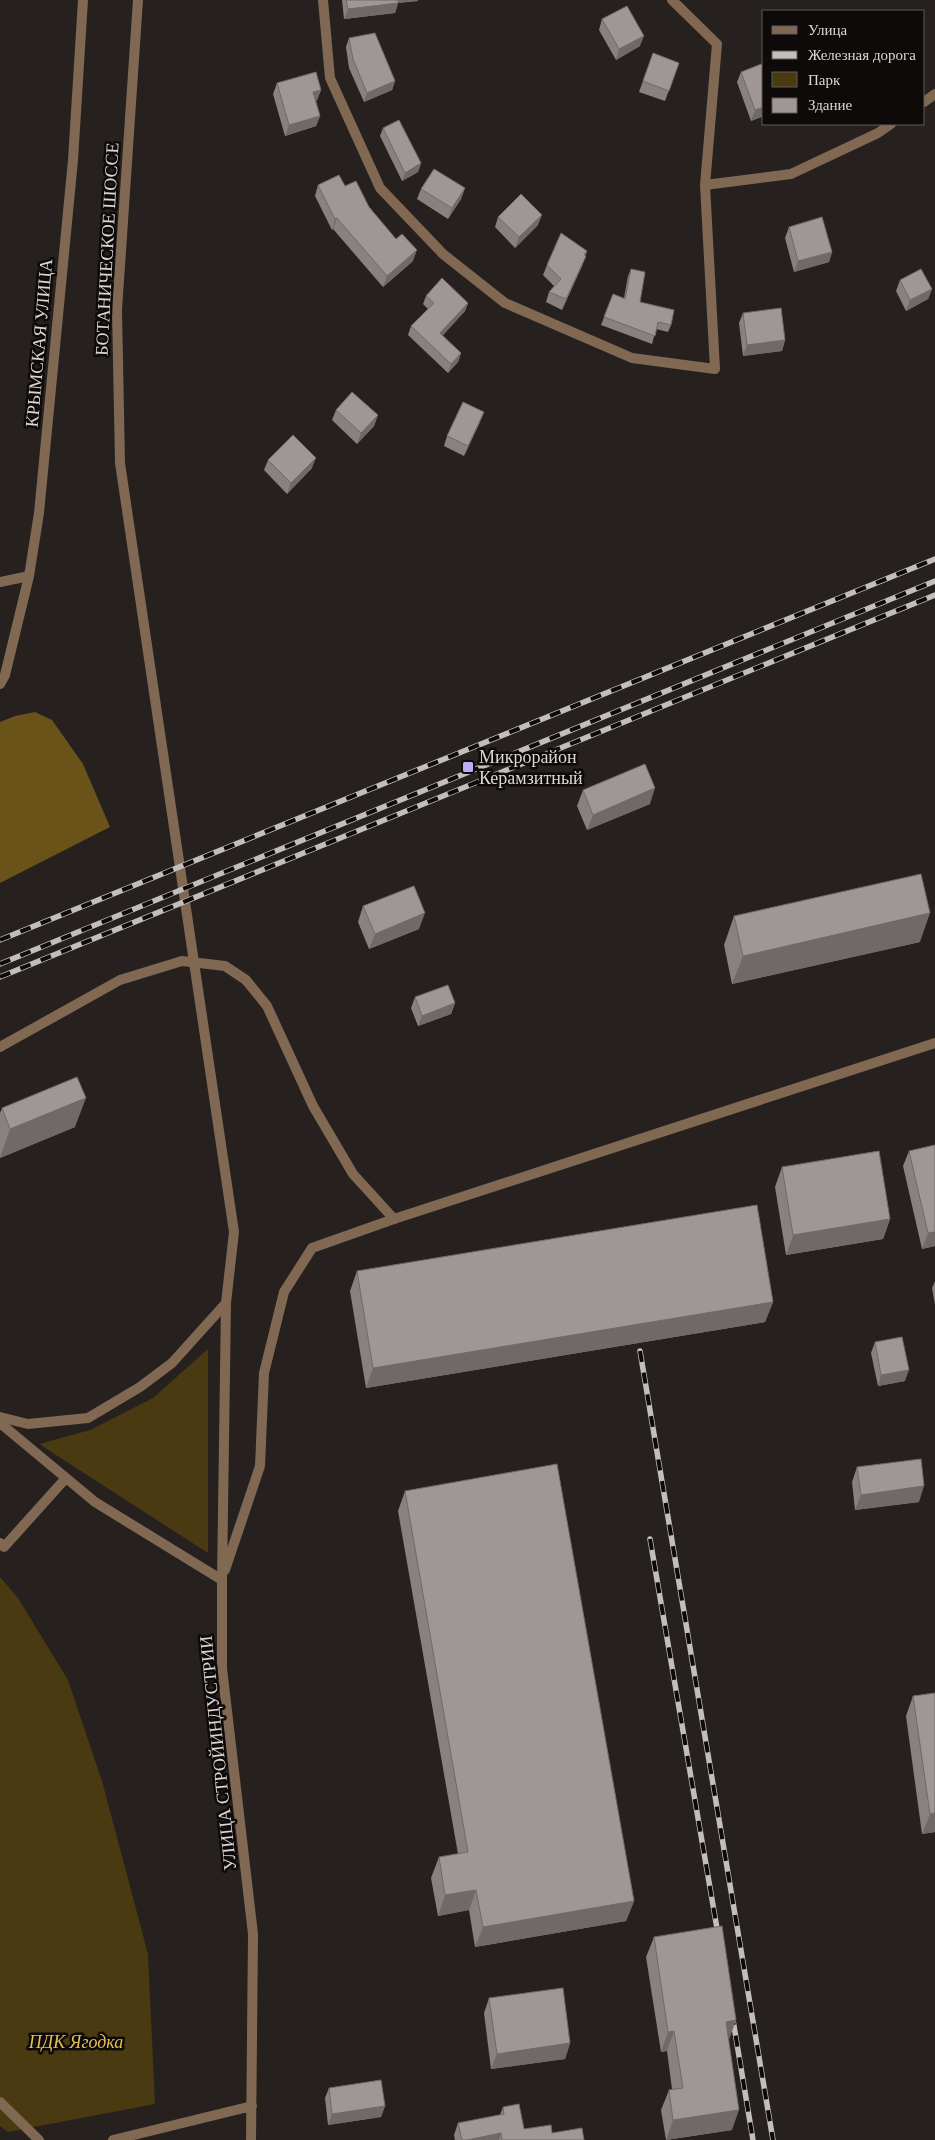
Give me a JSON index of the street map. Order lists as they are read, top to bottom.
{
  "streets": {
    "street": ["БОТАНИЧЕСКОЕ ШОССЕ", "КРЫМСКАЯ УЛИЦА", "УЛИЦА СТРОЙИНДУСТРИИ"]
  },
  "crossings": [
    ["БОТАНИЧЕСКОЕ ШОССЕ", "УЛИЦА СТРОЙИНДУСТРИИ"]
  ],
  "parks": ["ПДК Ягодка"],
  "places": {
    "transit": ["Микрорайон Керамзитный"]
  },
  "legend": [
    "Улица",
    "Железная дорога",
    "Парк",
    "Здание"
  ]
}
